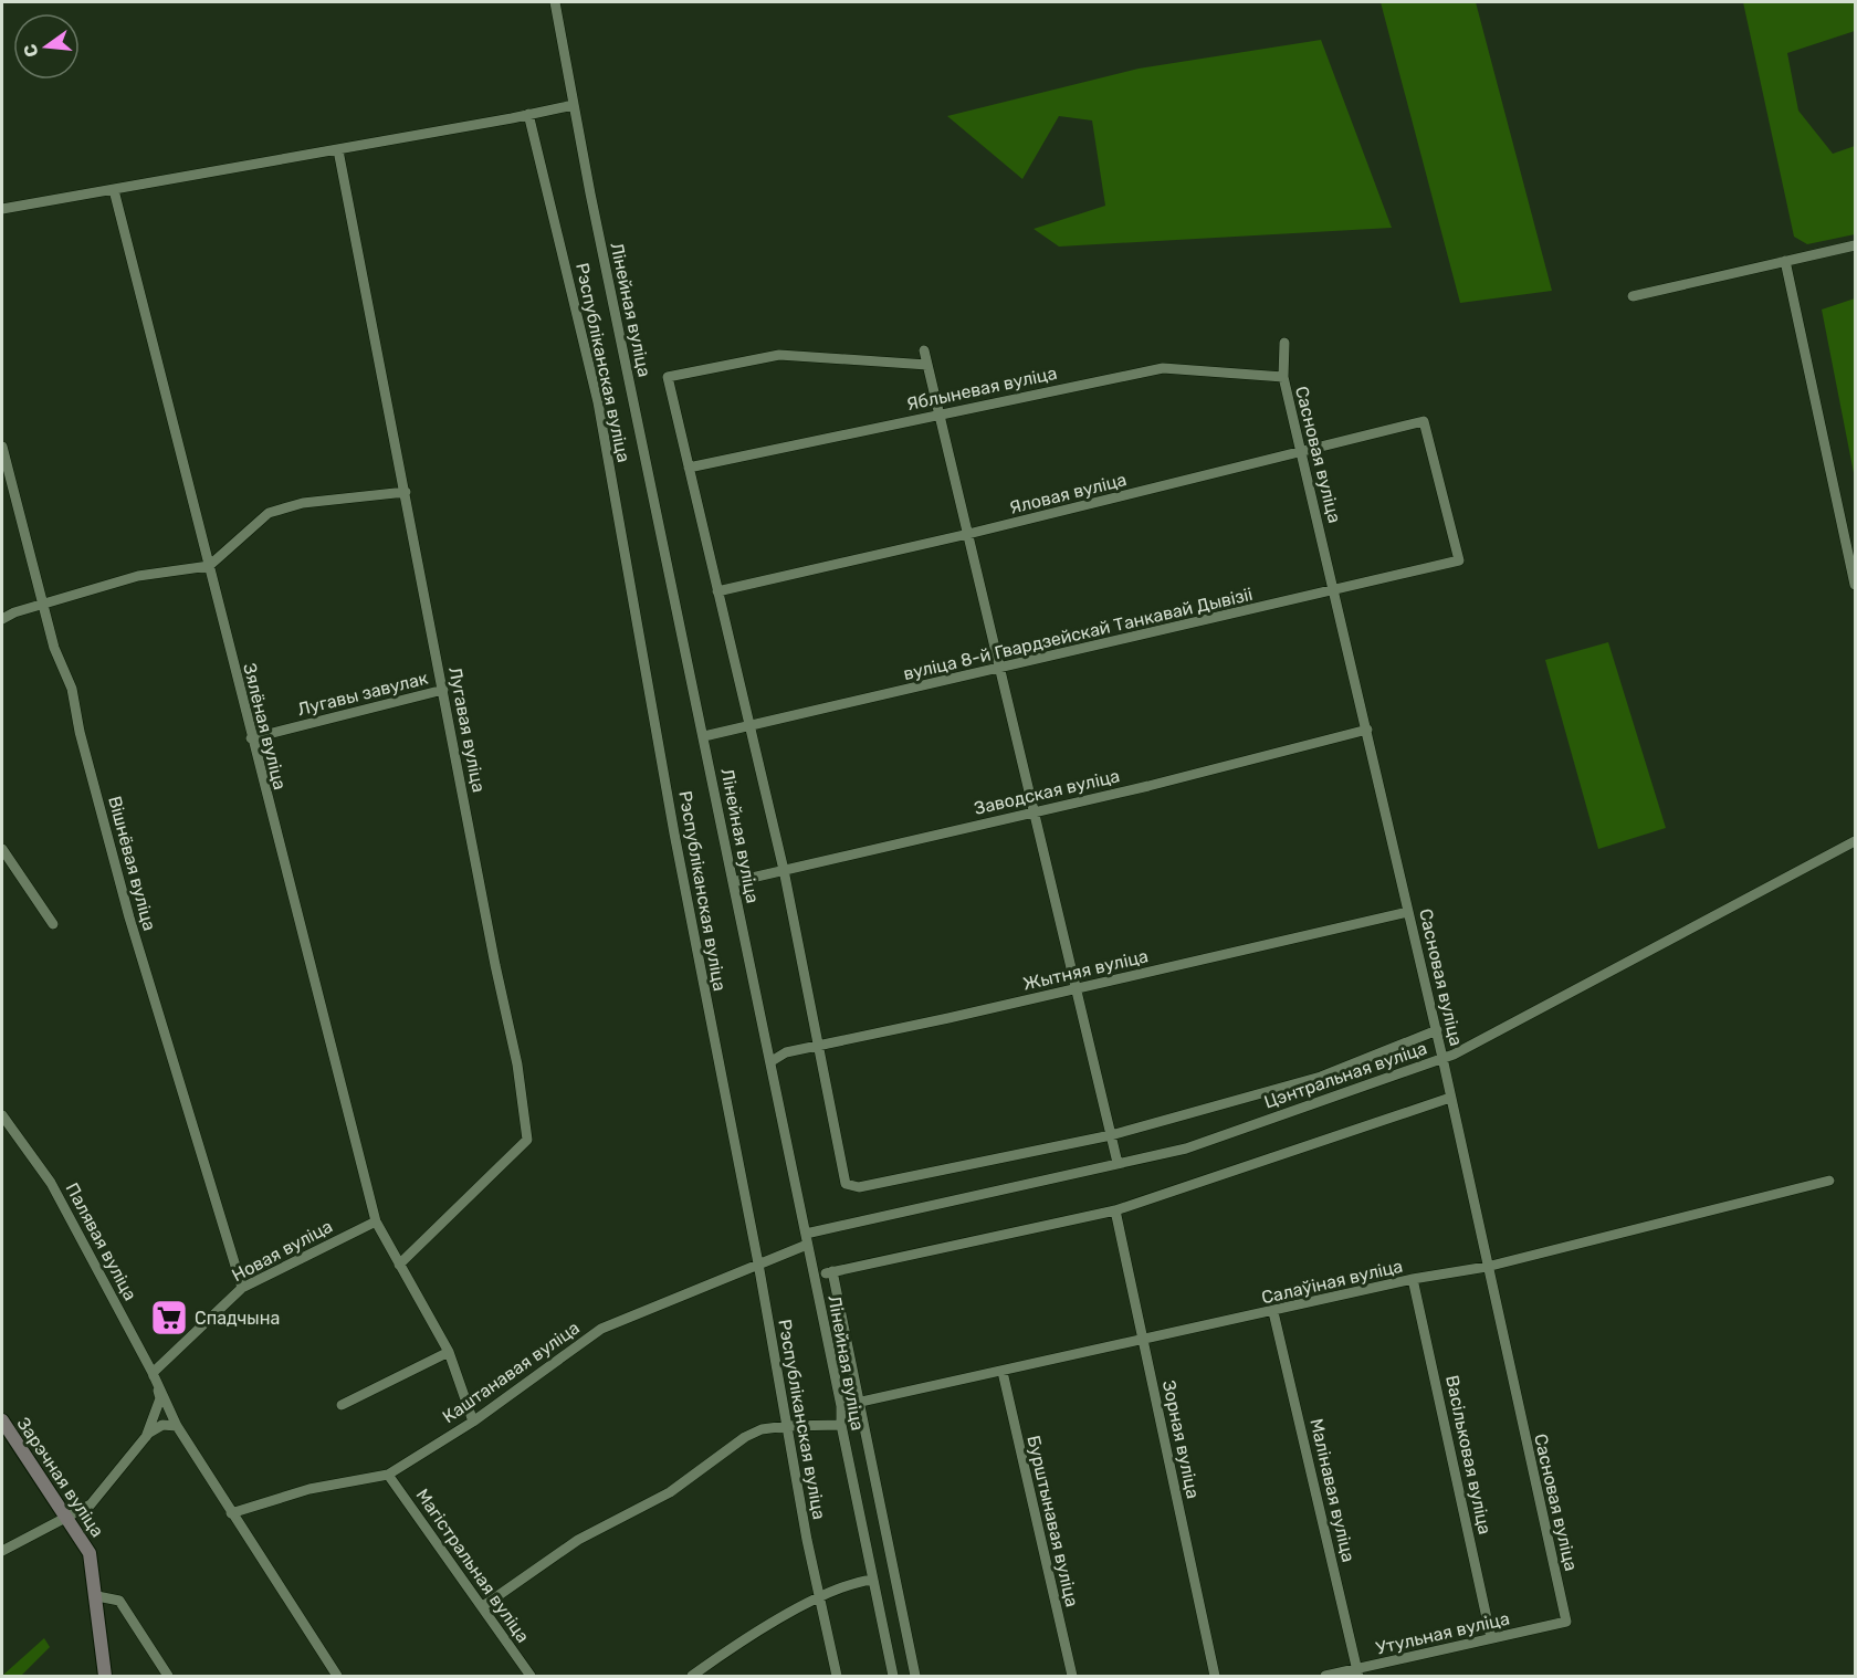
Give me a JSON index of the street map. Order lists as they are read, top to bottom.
{
  "streets": {
    "main road": ["Зарэчная вуліца"],
    "street": [
      "Лінейная вуліца",
      "Рэспубліканская вуліца",
      "Яблыневая вуліца",
      "Сасновая вуліца",
      "Яловая вуліца",
      "вуліца 8-й Гвардзейскай Танкавай Дывізіі",
      "Лугавы завулак",
      "Зялёная вуліца",
      "Лугавая вуліца",
      "Заводская вуліца",
      "Вішнёвая вуліца",
      "Жытняя вуліца",
      "Цэнтральная вуліца",
      "Палявая вуліца",
      "Новая вуліца",
      "Салаўіная вуліца",
      "Каштанавая вуліца",
      "Зорная вуліца",
      "Васільковая вуліца",
      "Малінавая вуліца",
      "Бурштынавая вуліца",
      "Магістральная вуліца",
      "Утульная вуліца"
    ]
  },
  "crossings": [
    ["Лінейная вуліца", "вуліца 8-й Гвардзейскай Танкавай Дывізіі"],
    ["Лінейная вуліца", "Заводская вуліца"],
    ["Лінейная вуліца", "Жытняя вуліца"],
    ["Лінейная вуліца", "Цэнтральная вуліца"],
    ["Лінейная вуліца", "Салаўіная вуліца"],
    ["Лінейная вуліца", "Каштанавая вуліца"],
    ["Лінейная вуліца", "Зорная вуліца"],
    ["Рэспубліканская вуліца", "Каштанавая вуліца"],
    ["Яблыневая вуліца", "Сасновая вуліца"],
    ["Сасновая вуліца", "Яловая вуліца"],
    ["Сасновая вуліца", "вуліца 8-й Гвардзейскай Танкавай Дывізіі"],
    ["Сасновая вуліца", "Заводская вуліца"],
    ["Сасновая вуліца", "Жытняя вуліца"],
    ["Сасновая вуліца", "Цэнтральная вуліца"],
    ["Сасновая вуліца", "Салаўіная вуліца"],
    ["Сасновая вуліца", "Утульная вуліца"],
    ["Яловая вуліца", "вуліца 8-й Гвардзейскай Танкавай Дывізіі"],
    ["Лугавы завулак", "Зялёная вуліца"],
    ["Лугавы завулак", "Лугавая вуліца"],
    ["Зялёная вуліца", "Лугавая вуліца"],
    ["Зялёная вуліца", "Новая вуліца"],
    ["Зялёная вуліца", "Каштанавая вуліца"],
    ["Вішнёвая вуліца", "Новая вуліца"],
    ["Цэнтральная вуліца", "Каштанавая вуліца"],
    ["Палявая вуліца", "Новая вуліца"],
    ["Палявая вуліца", "Каштанавая вуліца"],
    ["Салаўіная вуліца", "Зорная вуліца"],
    ["Салаўіная вуліца", "Васільковая вуліца"],
    ["Салаўіная вуліца", "Малінавая вуліца"],
    ["Салаўіная вуліца", "Бурштынавая вуліца"],
    ["Каштанавая вуліца", "Магістральная вуліца"],
    ["Васільковая вуліца", "Утульная вуліца"],
    ["Малінавая вуліца", "Утульная вуліца"]
  ],
  "places": {
    "supermarket": ["Спадчына"]
  },
  "north": "left"
}
